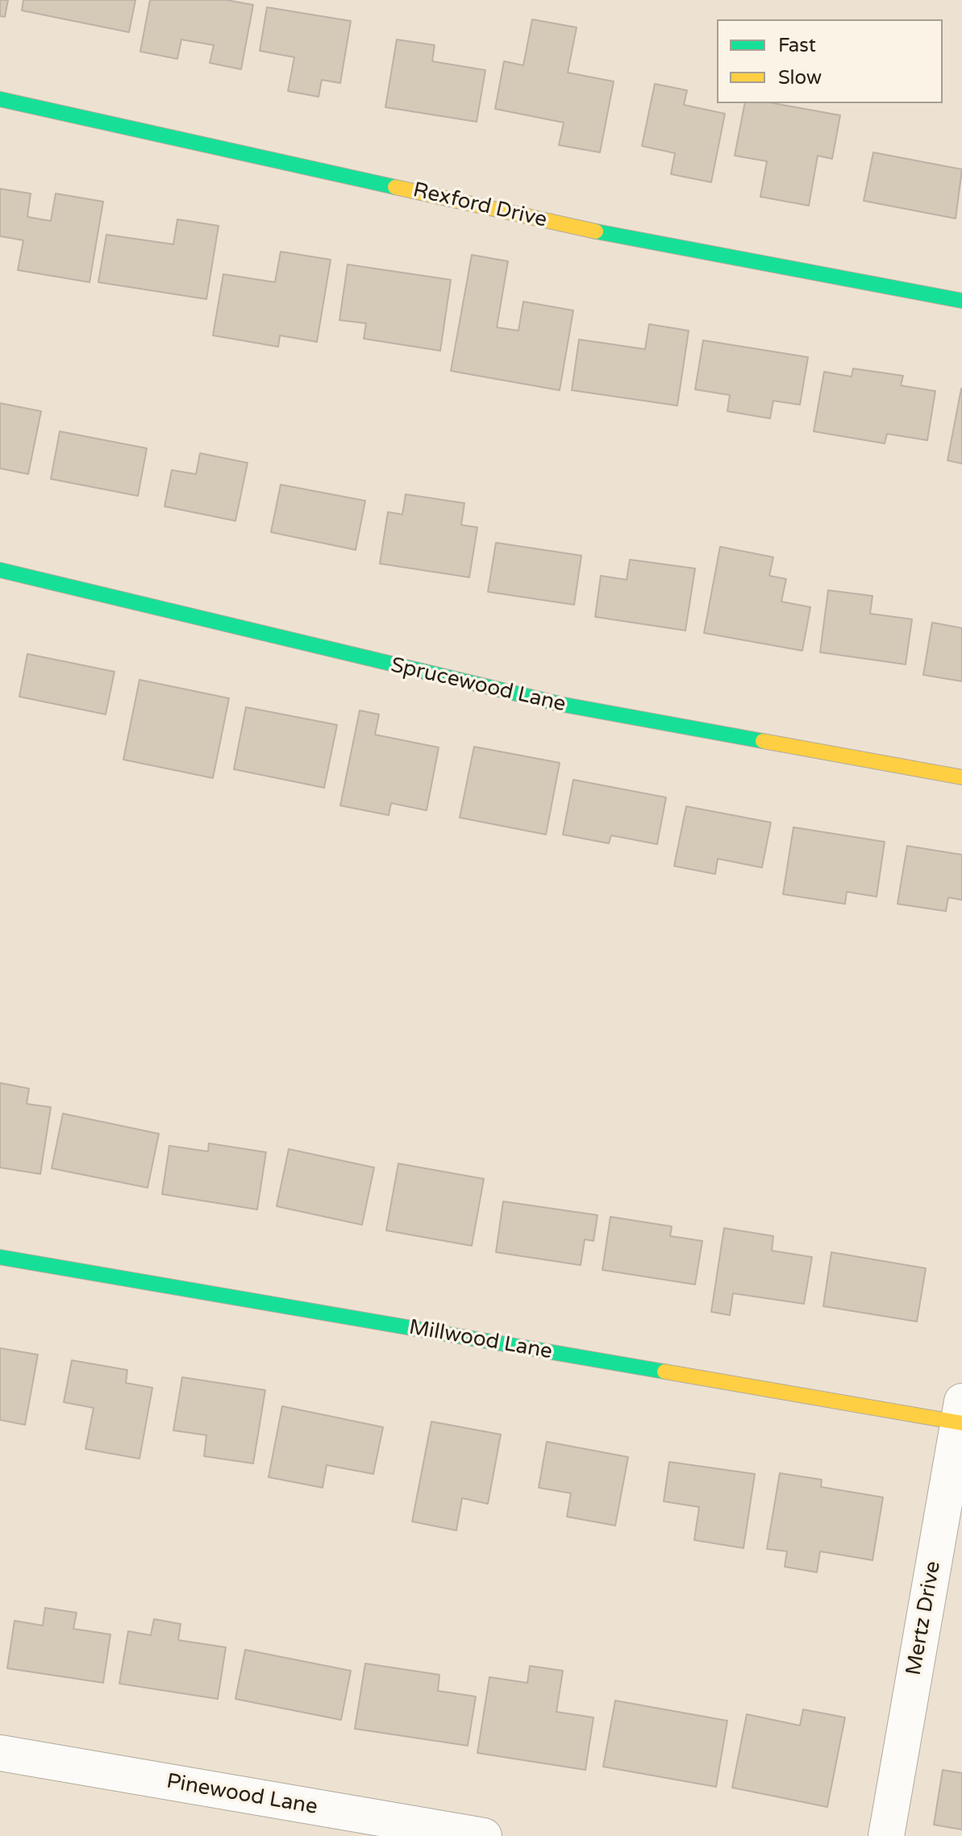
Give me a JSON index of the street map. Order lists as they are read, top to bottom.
{
  "streets": {
    "street": [
      "Rexford Drive",
      "Sprucewood Lane",
      "Millwood Lane",
      "Mertz Drive",
      "Pinewood Lane"
    ]
  },
  "crossings": [
    ["Millwood Lane", "Mertz Drive"]
  ],
  "legend": ["Fast", "Slow"]
}
